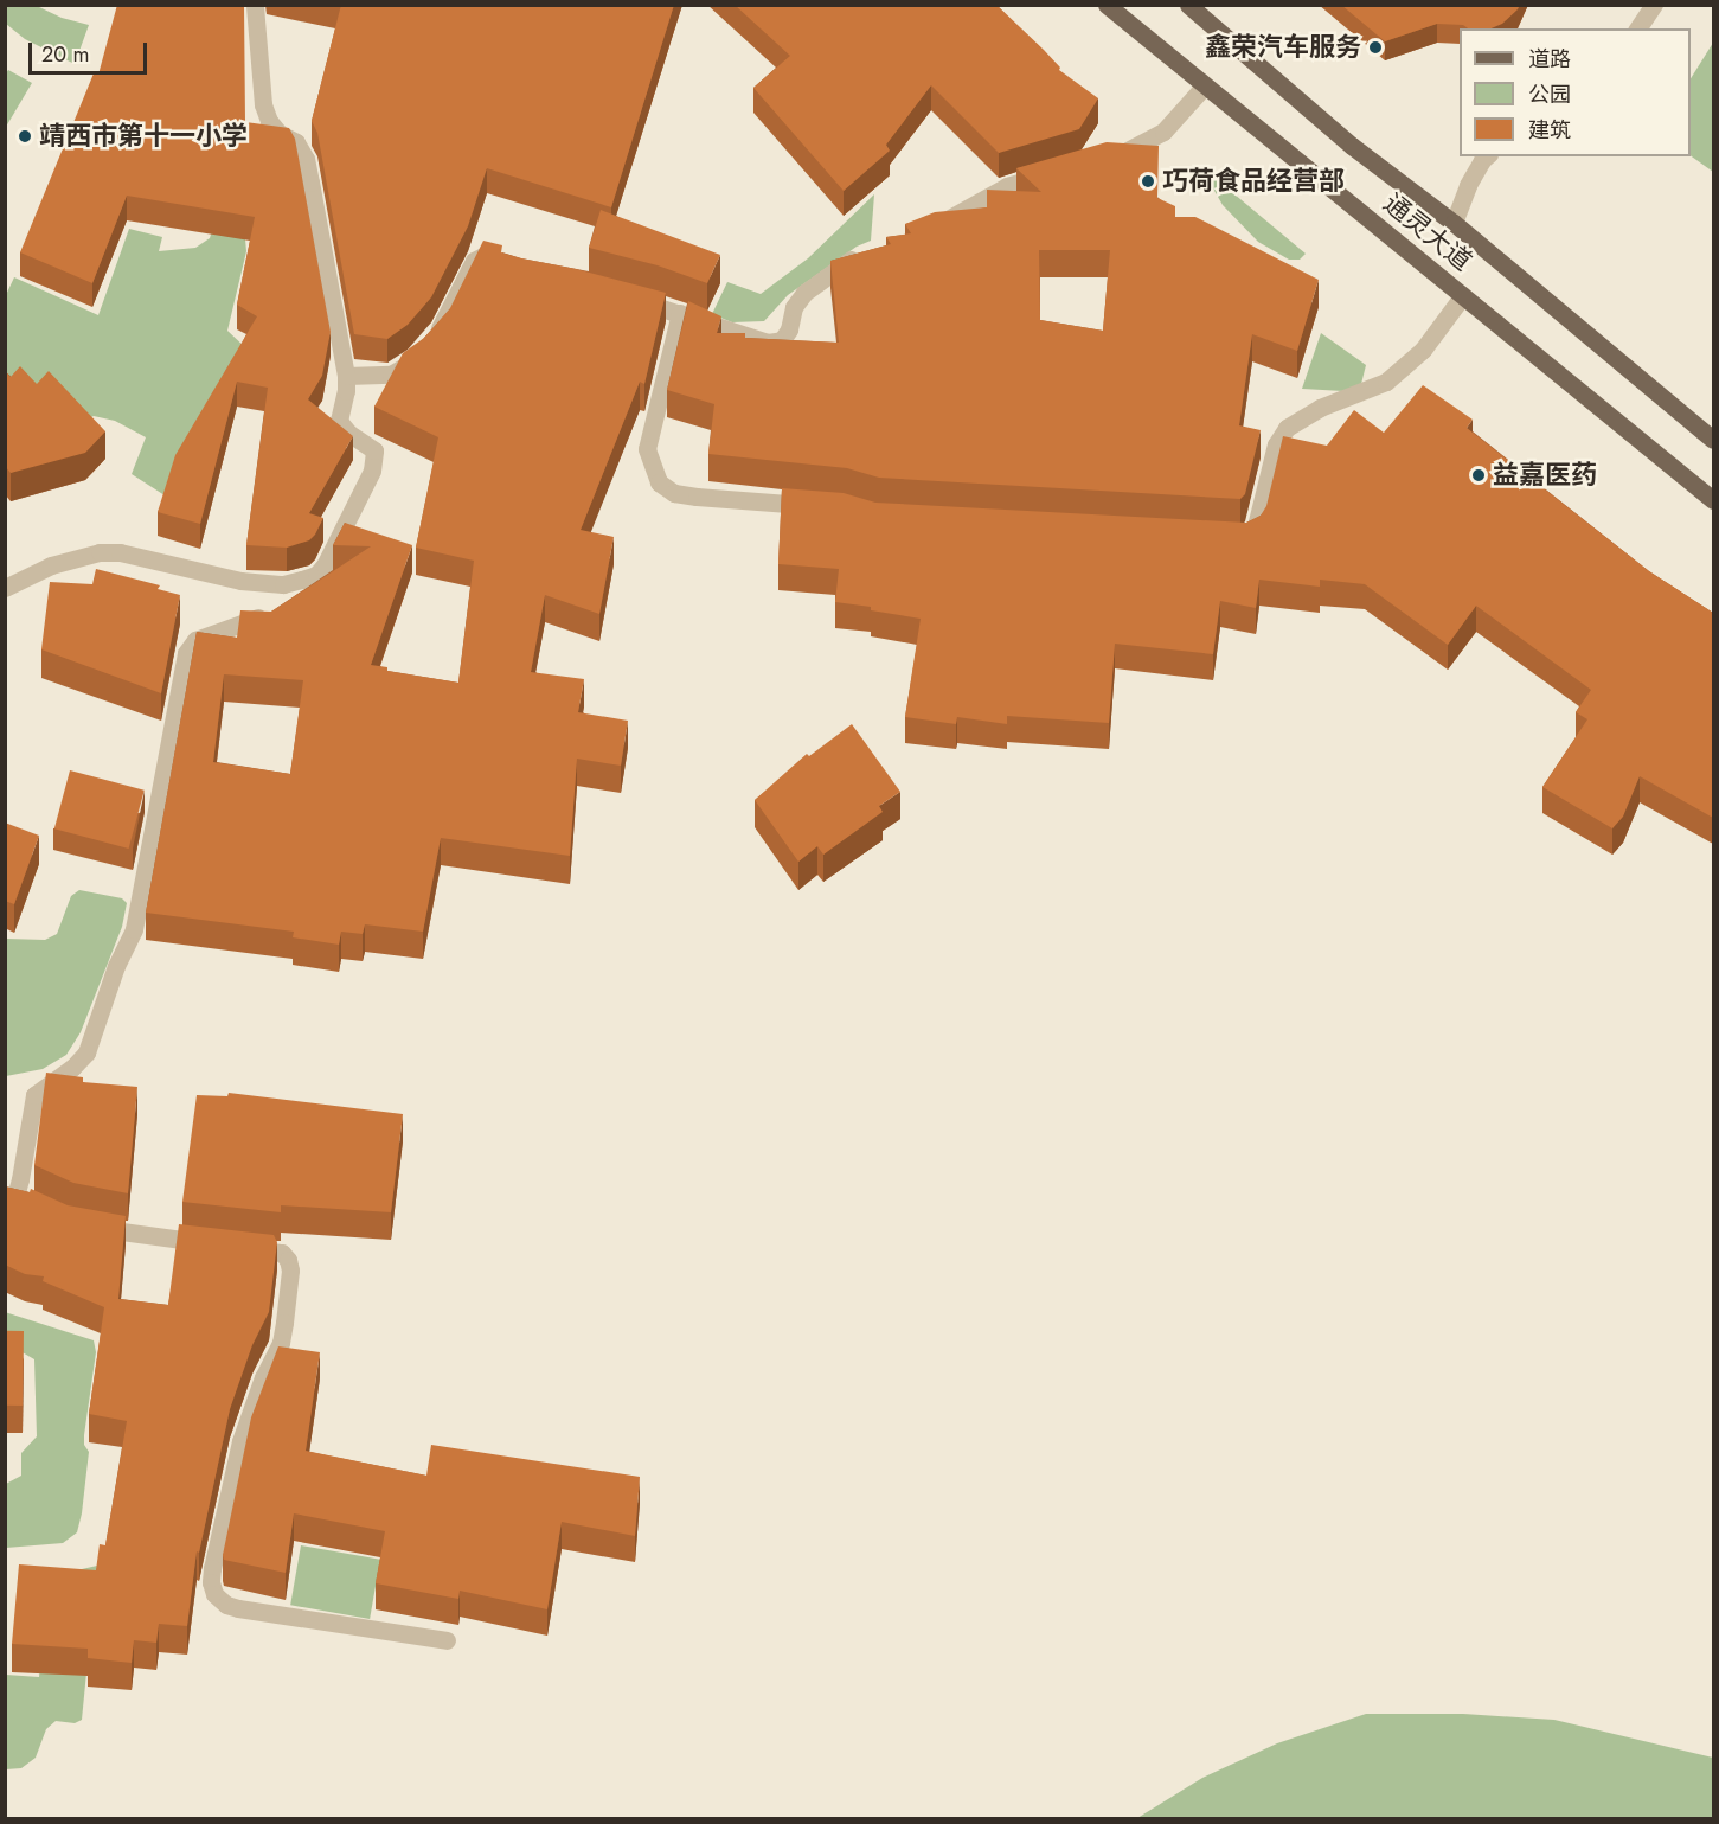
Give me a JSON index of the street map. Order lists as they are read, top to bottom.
{
  "streets": {
    "main road": ["通灵大道"]
  },
  "places": [
    "鑫荣汽车服务",
    "靖西市第十一小学",
    "巧荷食品经营部",
    "益嘉医药"
  ],
  "legend": ["道路", "公园", "建筑"],
  "scale_bar": "20 m"
}
